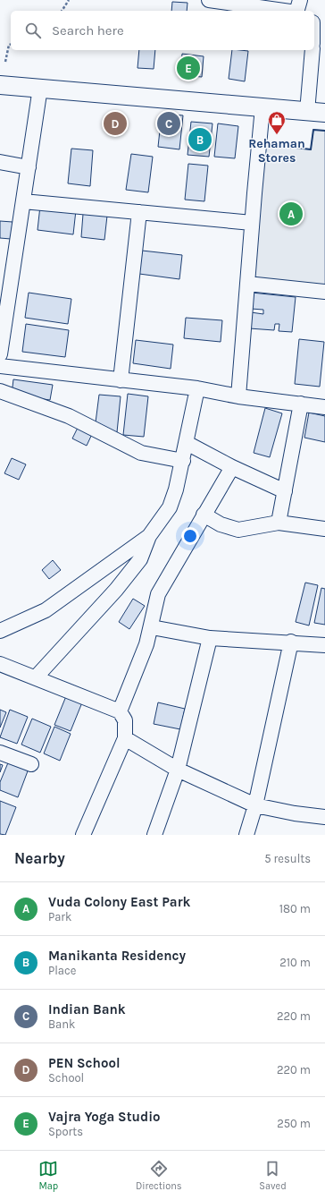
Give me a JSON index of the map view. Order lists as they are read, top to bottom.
{
  "places": {
    "shop": ["Rehaman Stores"]
  },
  "page": {
    "search": "Search here",
    "pins": [
      "E",
      "C",
      "D",
      "B",
      "A"
    ],
    "heading": ["Nearby", "5 results"],
    "list": [
      {
        "mark": "A",
        "name": "Vuda Colony East Park",
        "note": "Park",
        "value": "180 m"
      },
      {
        "mark": "B",
        "name": "Manikanta Residency",
        "note": "Place",
        "value": "210 m"
      },
      {
        "mark": "C",
        "name": "Indian Bank",
        "note": "Bank",
        "value": "220 m"
      },
      {
        "mark": "D",
        "name": "PEN School",
        "note": "School",
        "value": "220 m"
      },
      {
        "mark": "E",
        "name": "Vajra Yoga Studio",
        "note": "Sports",
        "value": "250 m"
      }
    ],
    "nav": ["Map", "Directions", "Saved"]
  }
}
